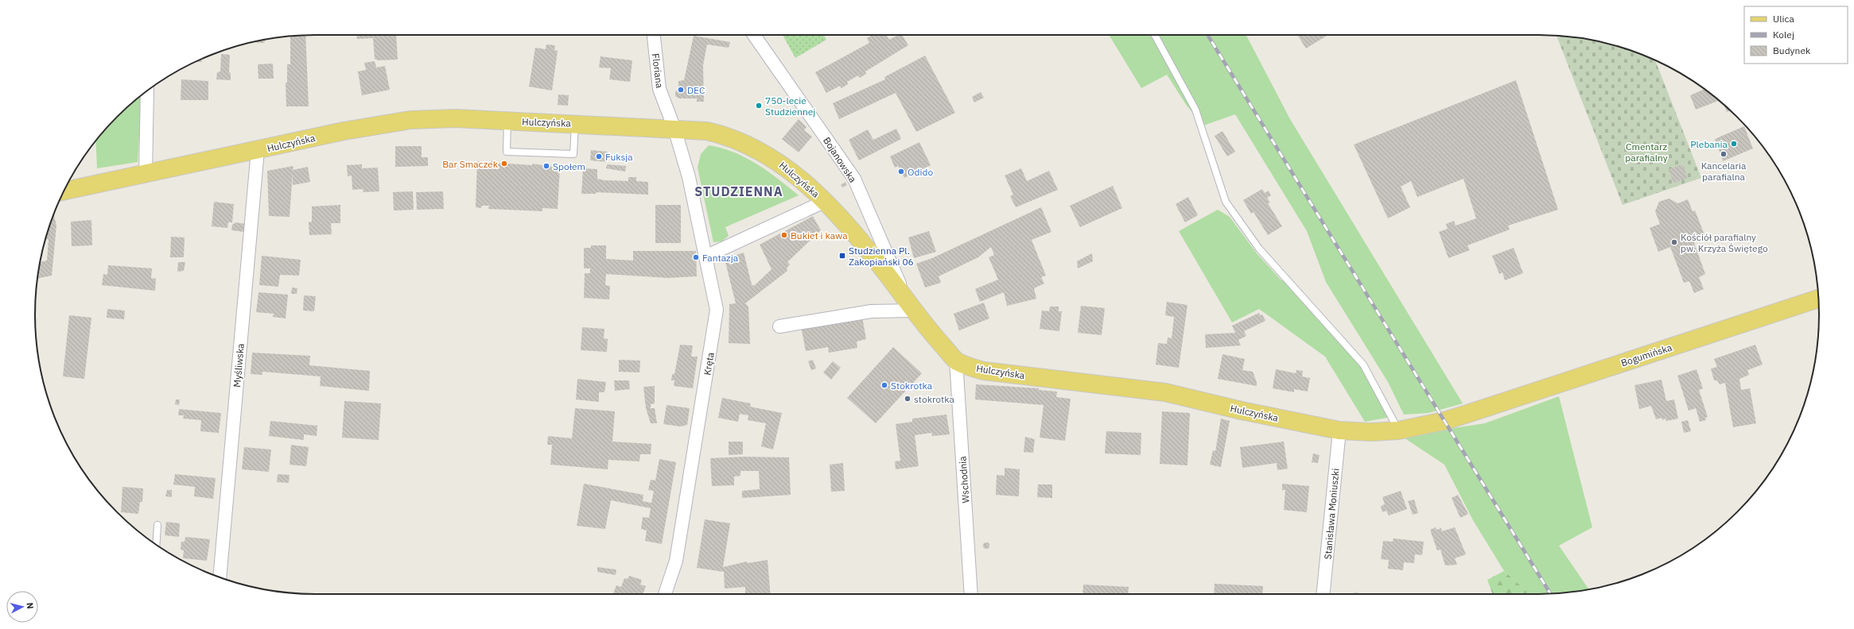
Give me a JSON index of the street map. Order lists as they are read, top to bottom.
{
  "streets": {
    "main road": ["Hulczyńska", "Bogumińska"],
    "street": [
      "Floriana",
      "Bojanowska",
      "Kręta",
      "Myśliwska",
      "Wschodnia",
      "Stanisława Moniuszki"
    ]
  },
  "crossings": [
    ["Floriana", "Hulczyńska"],
    ["Floriana", "Kręta"],
    ["Hulczyńska", "Bojanowska"],
    ["Hulczyńska", "Bogumińska"],
    ["Hulczyńska", "Kręta"],
    ["Hulczyńska", "Myśliwska"],
    ["Hulczyńska", "Wschodnia"],
    ["Hulczyńska", "Stanisława Moniuszki"]
  ],
  "districts": ["STUDZIENNA"],
  "parks": ["Cmentarz parafialny"],
  "places": {
    "other": [
      "DEC",
      "750-lecie Studziennej",
      "Plebania",
      "Kancelaria parafialna",
      "Fuksja",
      "Bar Smaczek",
      "Społem",
      "Odido",
      "Bukiet i kawa",
      "Kościół parafialny pw. Krzyża Świętego",
      "Fantazja",
      "Stokrotka",
      "stokrotka"
    ],
    "transit": ["Studzienna Pl. Zakopiański 06"]
  },
  "legend": ["Ulica", "Kolej", "Budynek"],
  "north": "right"
}
